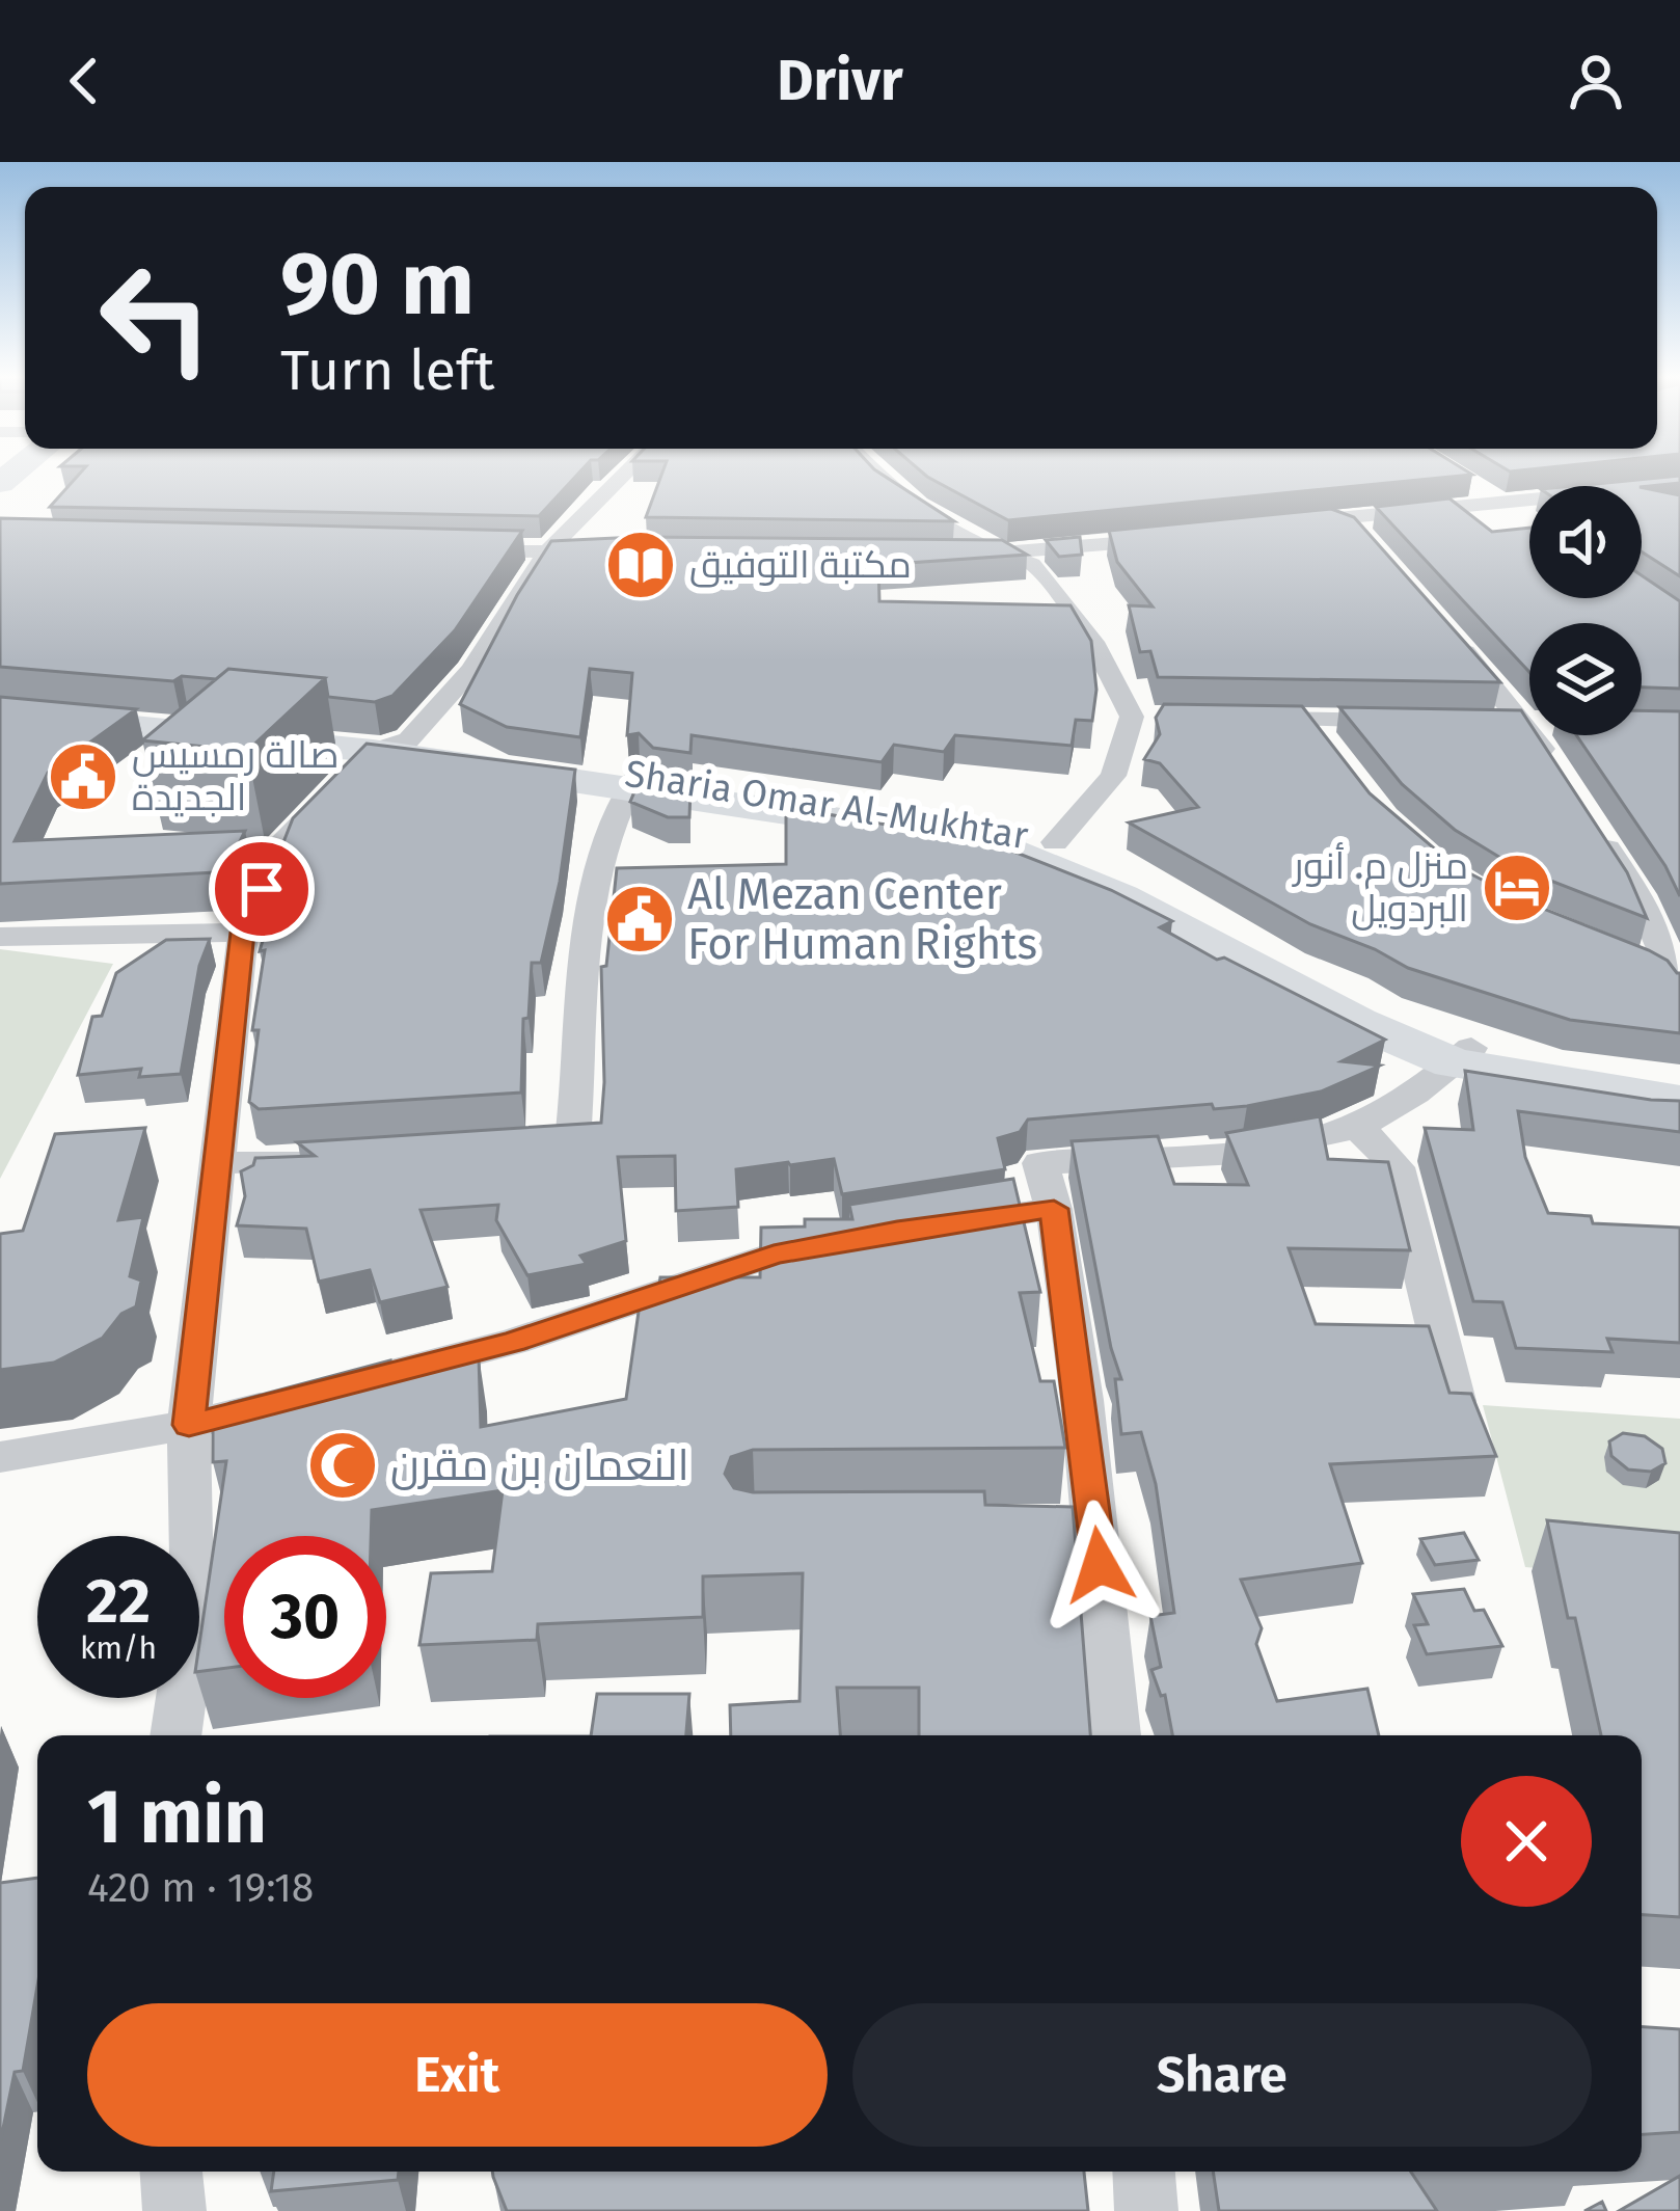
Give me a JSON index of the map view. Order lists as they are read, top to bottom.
{
  "streets": {
    "main road": ["Sharia Omar Al-Mukhtar"]
  },
  "places": {
    "library": ["مكتبة التوفيق"],
    "public building": ["صالة رمسيس الجديدة", "Al Mezan Center For Human Rights"],
    "hotel": ["منزل م. أنور البردويل"],
    "mosque": ["النعمان بن مقرن"]
  },
  "page": {
    "header": "Drivr",
    "turn": ["90 m", "Turn left"],
    "speed": "22 km/h",
    "limit": "30",
    "heading": ["1 min", "420 m · 19:18"],
    "buttons": ["Exit", "Share"]
  }
}
